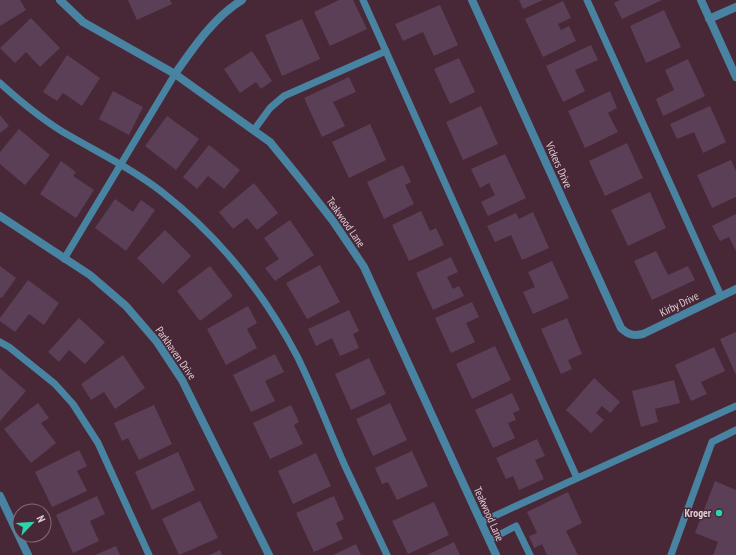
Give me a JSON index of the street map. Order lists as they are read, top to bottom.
{
  "streets": {
    "street": [
      "Vickers Drive",
      "Teakwood Lane",
      "Kirby Drive",
      "Parkhaven Drive"
    ]
  },
  "crossings": [
    ["Vickers Drive", "Kirby Drive"]
  ],
  "places": ["Kroger"],
  "north": "top right"
}
